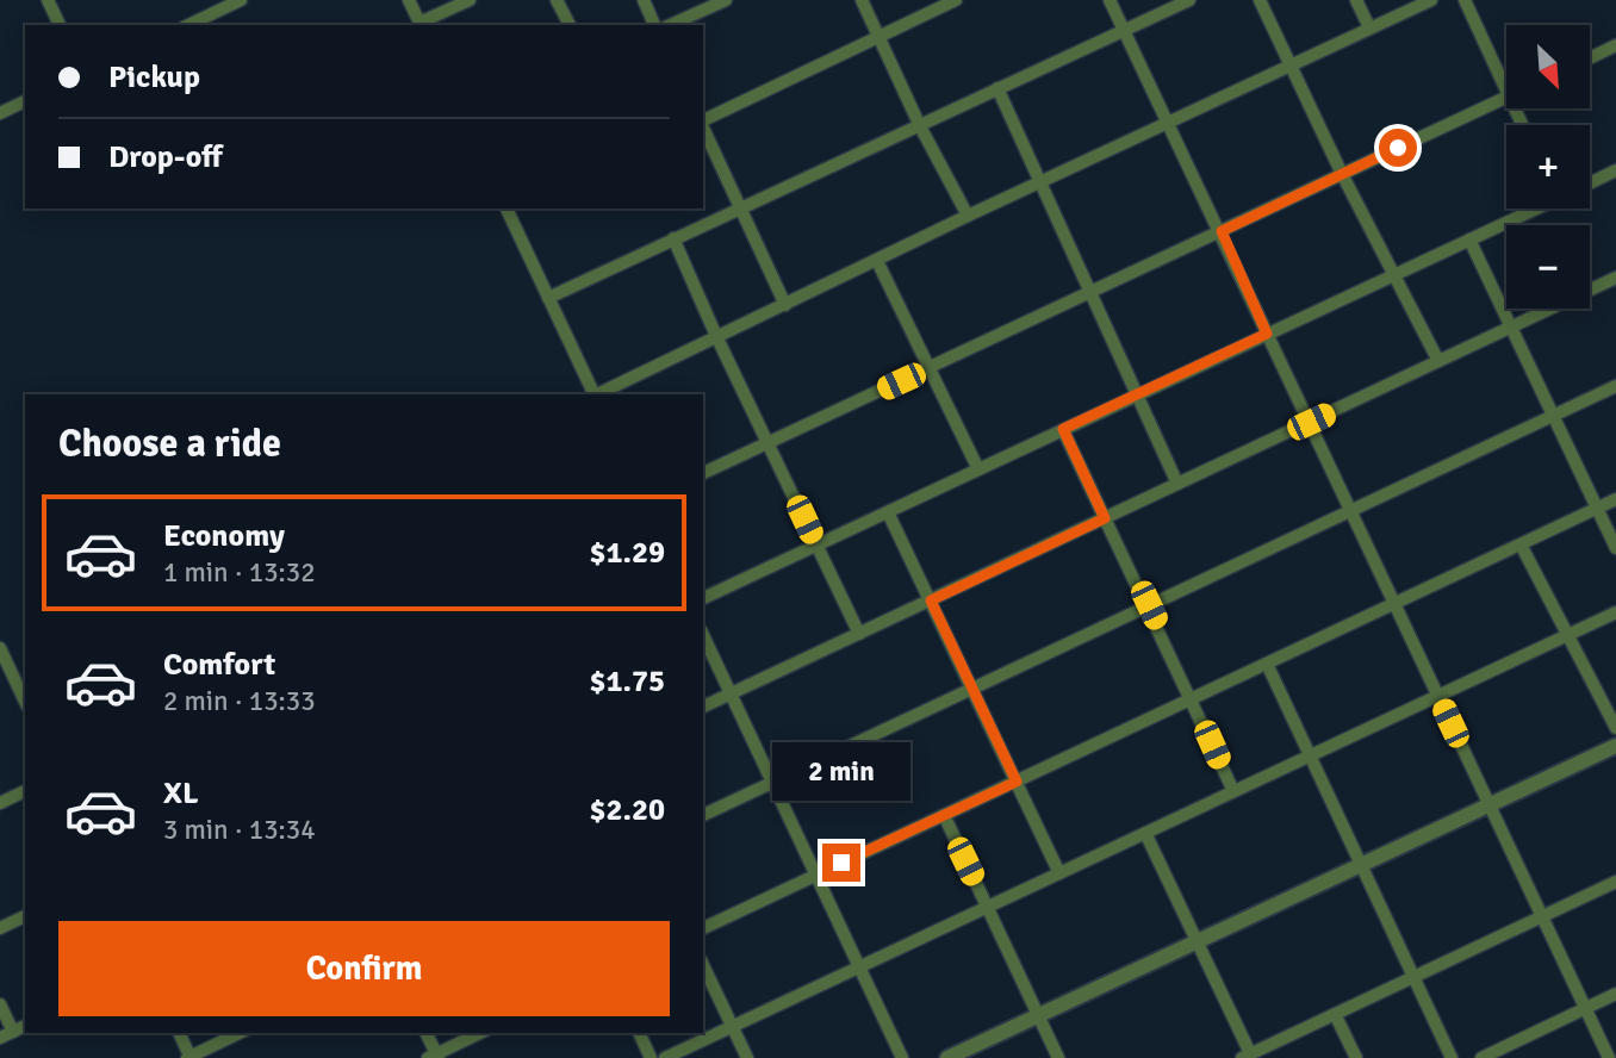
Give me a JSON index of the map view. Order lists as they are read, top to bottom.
{
  "north": "bottom right",
  "page": {
    "map_buttons": ["+", "−"],
    "banner": ["Pickup", "Drop-off"],
    "heading": "Choose a ride",
    "list": [
      {
        "name": "Economy",
        "note": "1 min · 13:32",
        "value": "$1.29"
      },
      {
        "name": "Comfort",
        "note": "2 min · 13:33",
        "value": "$1.75"
      },
      {
        "name": "XL",
        "note": "3 min · 13:34",
        "value": "$2.20"
      }
    ],
    "bubble": "2 min",
    "buttons": "Confirm"
  }
}
